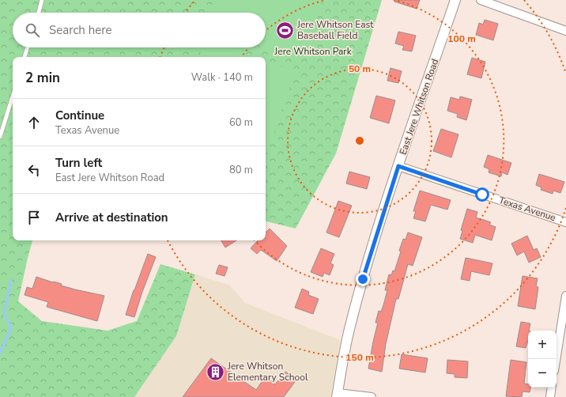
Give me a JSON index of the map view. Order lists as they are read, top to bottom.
{
  "streets": {
    "street": ["East Jere Whitson Road", "Texas Avenue"]
  },
  "crossings": [
    ["East Jere Whitson Road", "Texas Avenue"]
  ],
  "parks": ["Jere Whitson Park"],
  "places": {
    "sports": ["Jere Whitson East Baseball Field"],
    "building": ["Jere Whitson Elementary School"]
  },
  "page": {
    "search": "Search here",
    "heading": ["2 min", "Walk · 140 m"],
    "list": [
      ["Continue", "Texas Avenue", "60 m"],
      ["Turn left", "East Jere Whitson Road", "80 m"],
      "Arrive at destination"
    ],
    "map_buttons": ["+", "−"]
  },
  "rings": ["100 m", "50 m", "150 m"]
}
